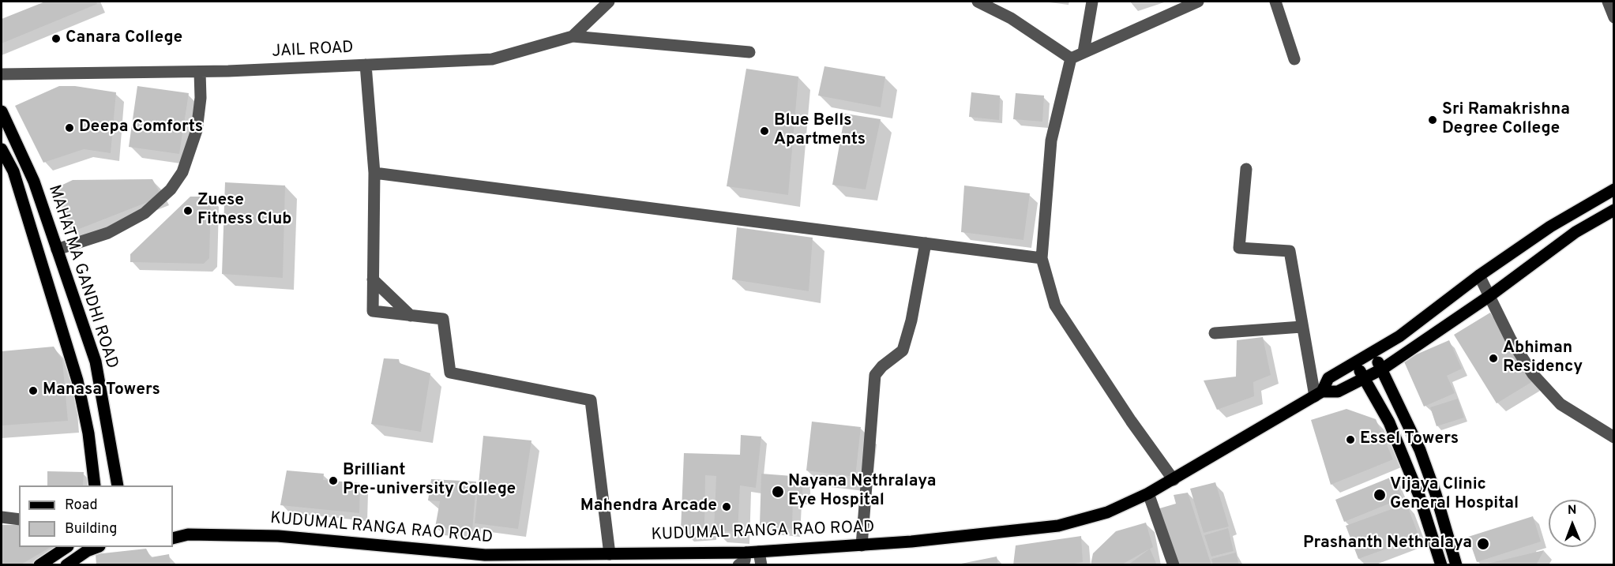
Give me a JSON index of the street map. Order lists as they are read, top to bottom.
{
  "streets": {
    "main road": ["MAHATMA GANDHI ROAD", "KUDUMAL RANGA RAO ROAD"],
    "street": ["JAIL ROAD"]
  },
  "places": [
    "Canara College",
    "Sri Ramakrishna Degree College",
    "Deepa Comforts",
    "Blue Bells Apartments",
    "Zuese Fitness Club",
    "Abhiman Residency",
    "Manasa Towers",
    "Essel Towers",
    "Brilliant Pre-university College",
    "Nayana Nethralaya Eye Hospital",
    "Vijaya Clinic General Hospital",
    "Mahendra Arcade",
    "Prashanth Nethralaya"
  ],
  "legend": ["Road", "Building"],
  "north": "top"
}
